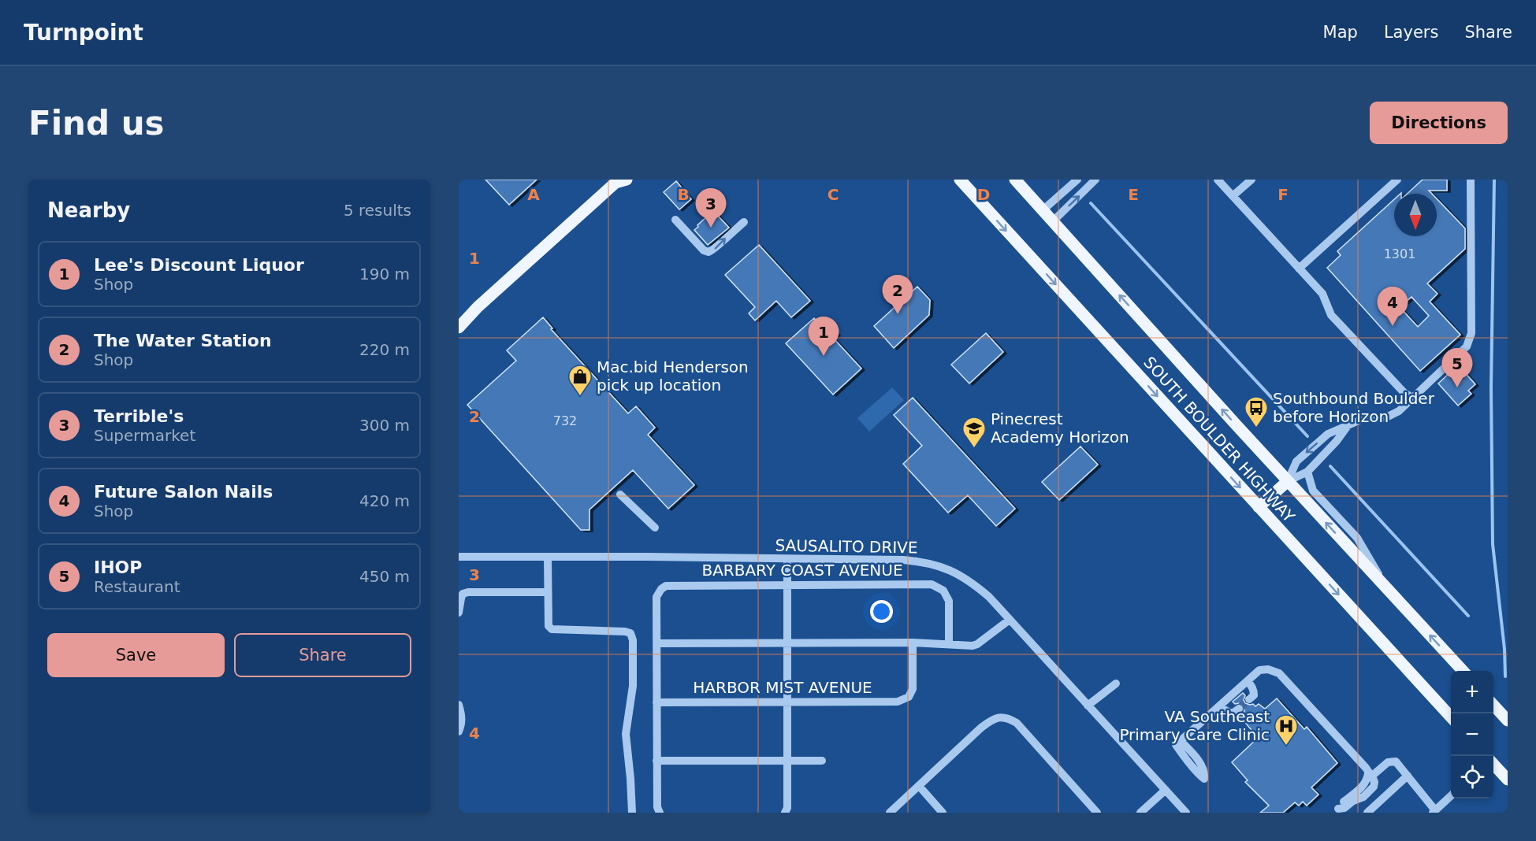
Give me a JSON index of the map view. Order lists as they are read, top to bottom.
{
  "streets": {
    "main road": ["SOUTH BOULDER HIGHWAY"],
    "street": ["SAUSALITO DRIVE", "BARBARY COAST AVENUE", "HARBOR MIST AVENUE"]
  },
  "places": {
    "shop": ["Mac.bid Henderson pick up location"],
    "bus stop": ["Southbound Boulder before Horizon"],
    "school or university": ["Pinecrest Academy Horizon"],
    "hospital": ["VA Southeast Primary Care Clinic"]
  },
  "house_numbers": ["1301", "732"],
  "north": "bottom",
  "page": {
    "header": "Turnpoint",
    "nav": ["Map", "Layers", "Share"],
    "buttons": [
      "Directions",
      ["Save", "Share"]
    ],
    "title": "Find us",
    "heading": ["Nearby", "5 results"],
    "pins": [
      "3",
      "2",
      "4",
      "1",
      "5"
    ],
    "list": [
      {
        "mark": "1",
        "name": "Lee's Discount Liquor",
        "note": "Shop",
        "value": "190 m"
      },
      {
        "mark": "2",
        "name": "The Water Station",
        "note": "Shop",
        "value": "220 m"
      },
      {
        "mark": "3",
        "name": "Terrible's",
        "note": "Supermarket",
        "value": "300 m"
      },
      {
        "mark": "4",
        "name": "Future Salon Nails",
        "note": "Shop",
        "value": "420 m"
      },
      {
        "mark": "5",
        "name": "IHOP",
        "note": "Restaurant",
        "value": "450 m"
      }
    ],
    "map_buttons": ["+", "−"]
  },
  "grid": {
    "columns": [
      "A",
      "B",
      "C",
      "D",
      "E",
      "F"
    ],
    "rows": [
      "1",
      "2",
      "3",
      "4"
    ]
  }
}
